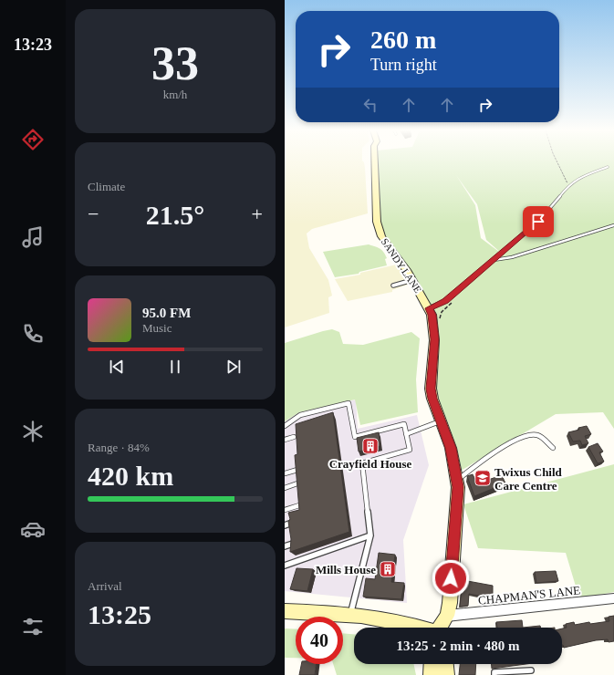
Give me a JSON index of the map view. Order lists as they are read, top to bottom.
{
  "streets": {
    "street": ["SANDY LANE", "CHAPMAN'S LANE"]
  },
  "crossings": [
    ["SANDY LANE", "CHAPMAN'S LANE"]
  ],
  "places": {
    "building": ["Crayfield House", "Mills House"],
    "school or university": ["Twixus Child Care Centre"]
  },
  "page": {
    "tabs": "13:23",
    "tile": [
      ["33", "km/h"],
      "Climate",
      ["Range · 84%", "420 km"],
      ["Arrival", "13:25"]
    ],
    "turn": ["260 m", "Turn right"],
    "heat": ["−", "21.5°", "+"],
    "song": ["95.0 FM", "Music"],
    "limit": "40",
    "trip": "13:25 · 2 min · 480 m"
  }
}
